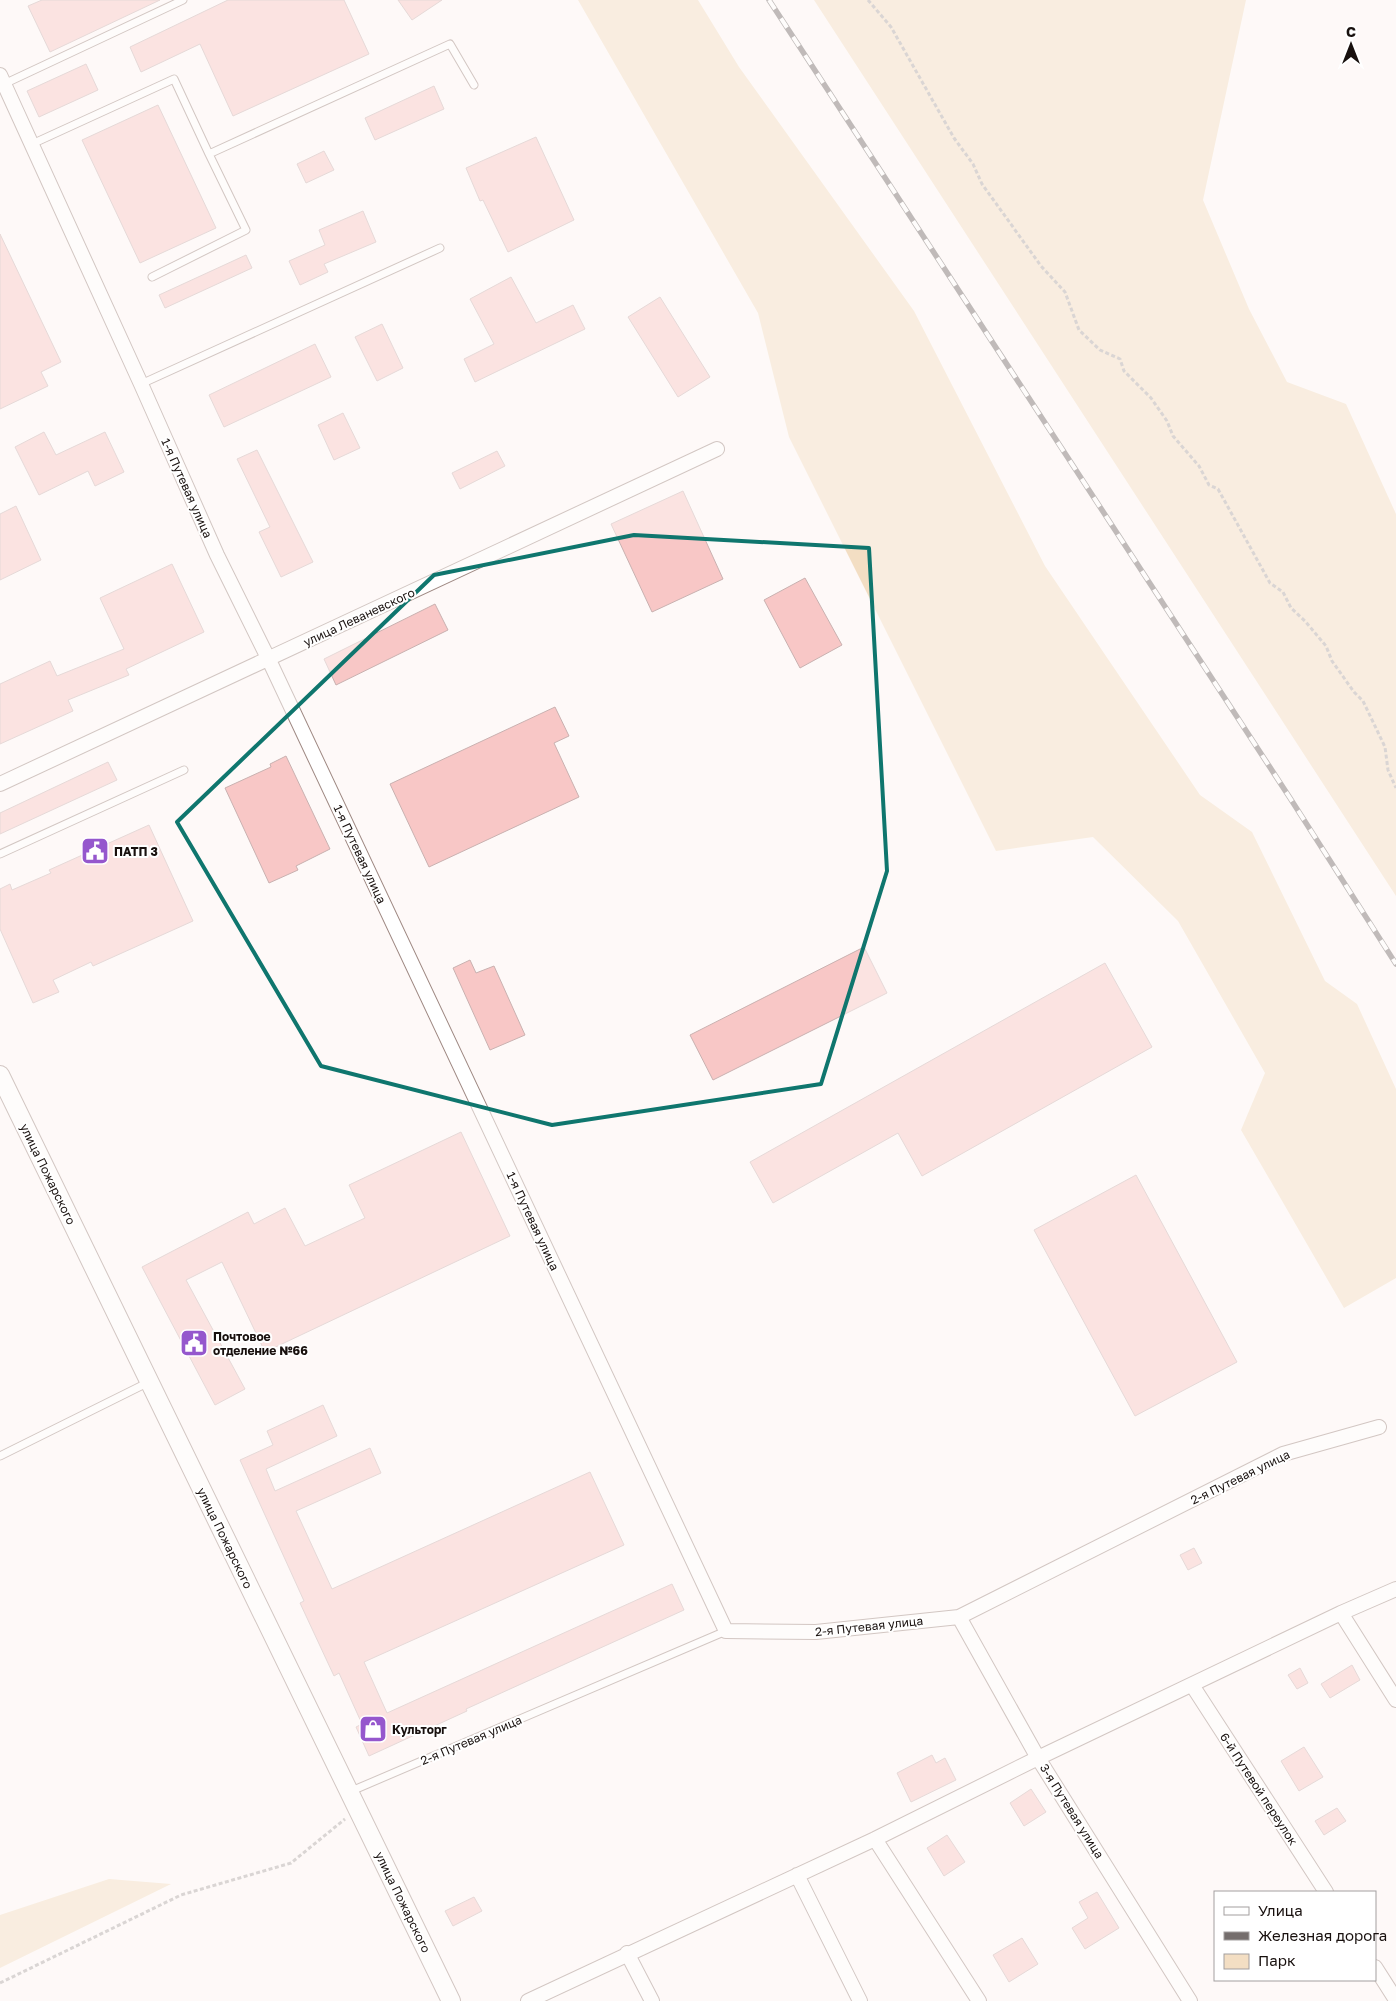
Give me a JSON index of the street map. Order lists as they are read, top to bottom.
{
  "streets": {
    "street": [
      "1-я Путевая улица",
      "улица Леваневского",
      "улица Пожарского",
      "2-я Путевая улица",
      "6-й Путевой переулок",
      "3-я Путевая улица"
    ]
  },
  "crossings": [
    ["1-я Путевая улица", "улица Леваневского"],
    ["1-я Путевая улица", "2-я Путевая улица"],
    ["улица Пожарского", "2-я Путевая улица"],
    ["2-я Путевая улица", "3-я Путевая улица"]
  ],
  "places": {
    "public building": ["ПАТП 3", "Почтовое отделение №66"],
    "shop": ["Культорг"]
  },
  "legend": ["Улица", "Железная дорога", "Парк"],
  "north": "top"
}
